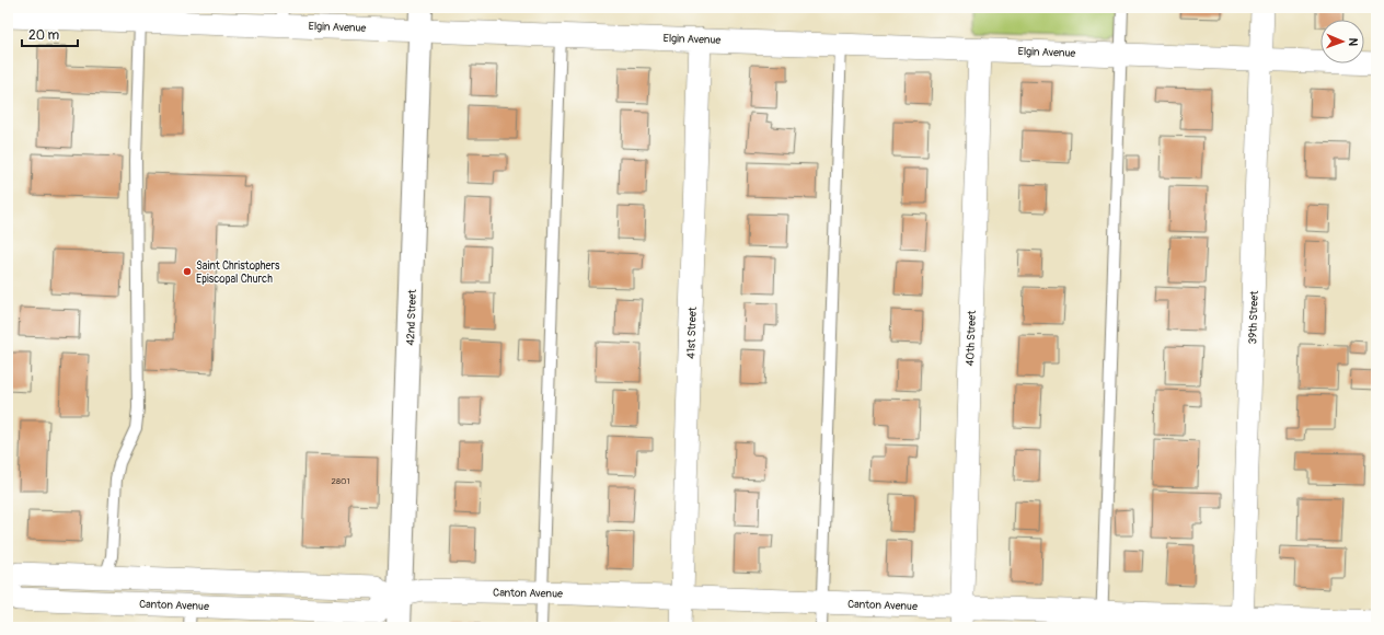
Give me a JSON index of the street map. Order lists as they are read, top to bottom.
{
  "streets": {
    "street": [
      "Elgin Avenue",
      "42nd Street",
      "39th Street",
      "41st Street",
      "40th Street",
      "Canton Avenue"
    ]
  },
  "crossings": [
    ["Elgin Avenue", "42nd Street"],
    ["Elgin Avenue", "39th Street"],
    ["Elgin Avenue", "41st Street"],
    ["Elgin Avenue", "40th Street"],
    ["42nd Street", "Canton Avenue"],
    ["39th Street", "Canton Avenue"],
    ["41st Street", "Canton Avenue"],
    ["40th Street", "Canton Avenue"]
  ],
  "places": ["Saint Christophers Episcopal Church"],
  "house_numbers": ["2801"],
  "scale_bar": "20 m",
  "north": "right"
}
